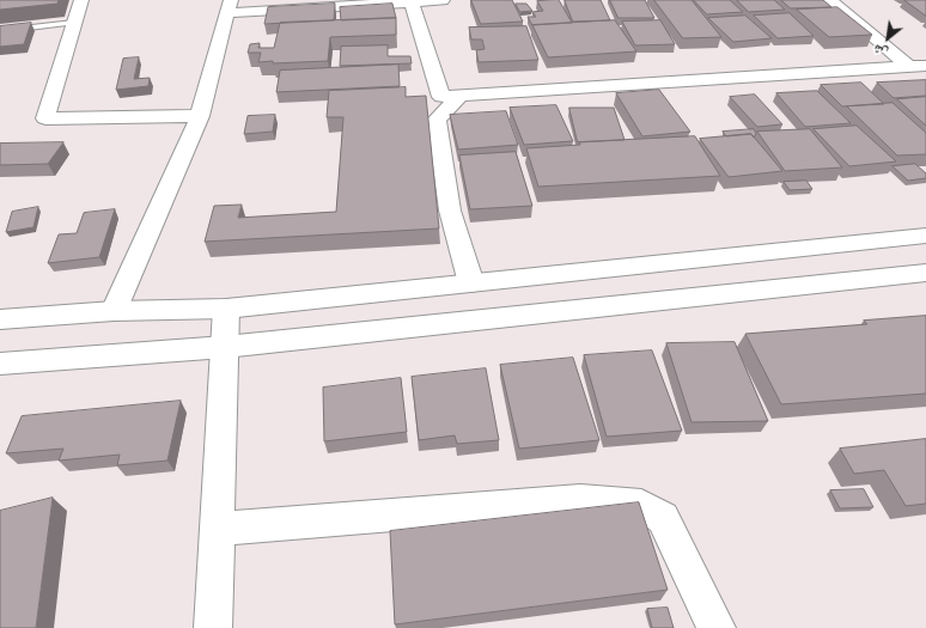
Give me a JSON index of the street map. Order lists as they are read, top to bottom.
{
  "north": "bottom left"
}
